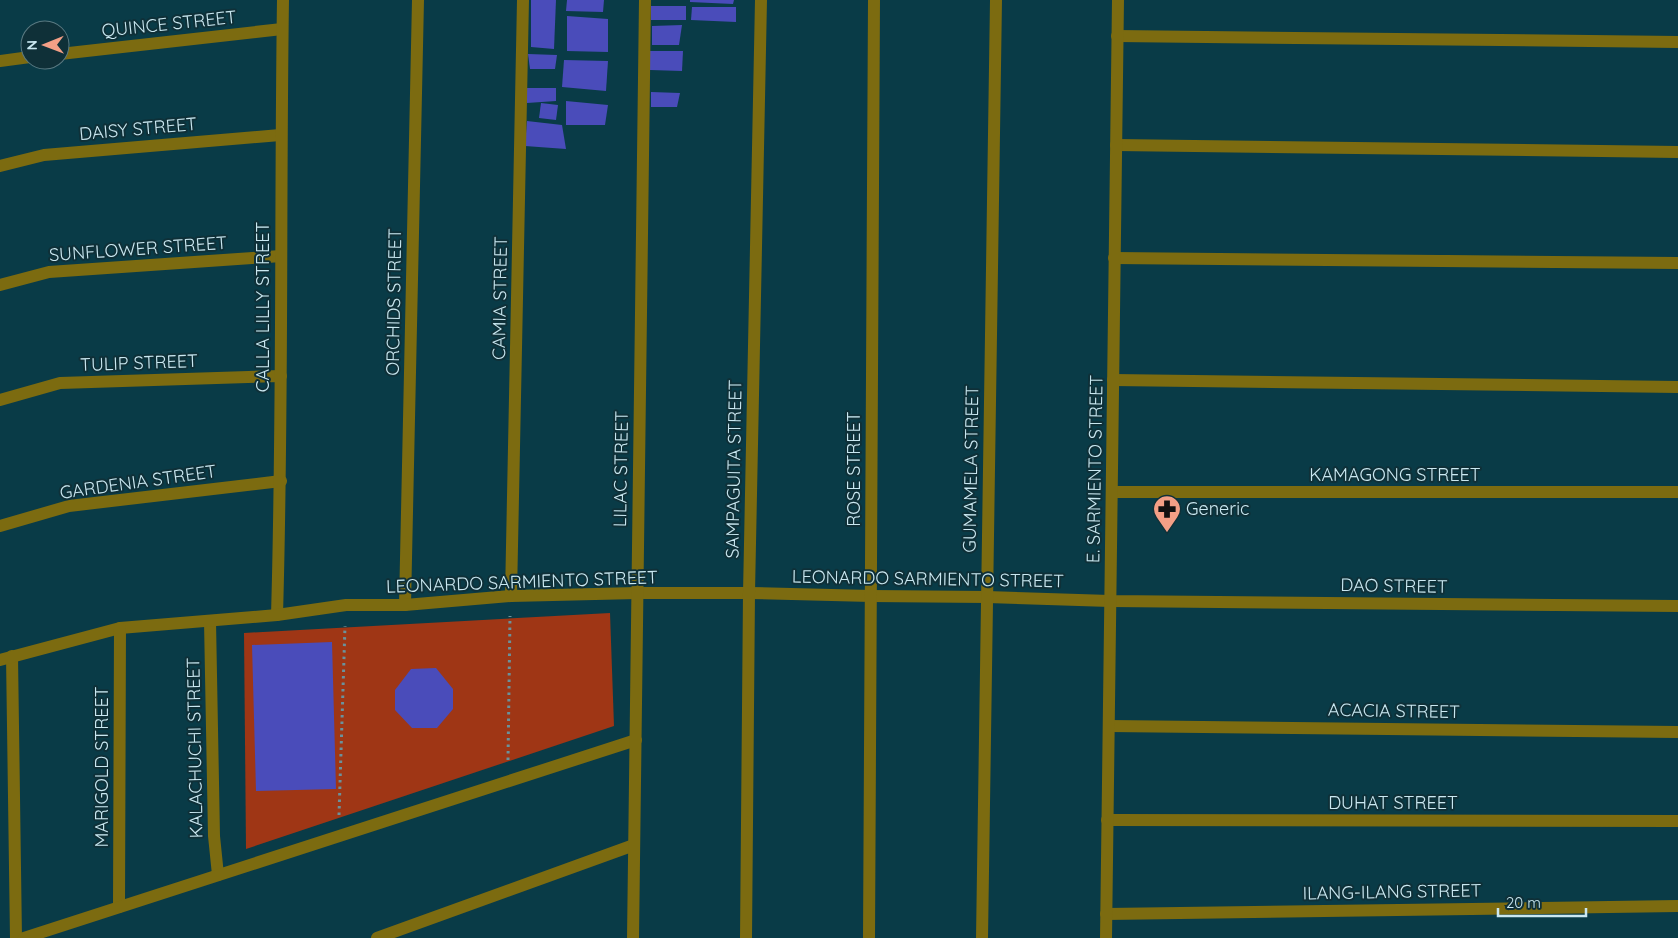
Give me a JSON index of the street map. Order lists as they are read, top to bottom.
{
  "streets": {
    "street": [
      "QUINCE STREET",
      "DAISY STREET",
      "SUNFLOWER STREET",
      "CAMIA STREET",
      "ORCHIDS STREET",
      "CALLA LILLY STREET",
      "TULIP STREET",
      "LILAC STREET",
      "SAMPAGUITA STREET",
      "ROSE STREET",
      "GUMAMELA STREET",
      "E. SARMIENTO STREET",
      "KAMAGONG STREET",
      "GARDENIA STREET",
      "LEONARDO SARMIENTO STREET",
      "DAO STREET",
      "ACACIA STREET",
      "KALACHUCHI STREET",
      "MARIGOLD STREET",
      "DUHAT STREET",
      "ILANG-ILANG STREET"
    ]
  },
  "crossings": [
    ["QUINCE STREET", "CALLA LILLY STREET"],
    ["DAISY STREET", "CALLA LILLY STREET"],
    ["SUNFLOWER STREET", "CALLA LILLY STREET"],
    ["CAMIA STREET", "LEONARDO SARMIENTO STREET"],
    ["ORCHIDS STREET", "LEONARDO SARMIENTO STREET"],
    ["CALLA LILLY STREET", "TULIP STREET"],
    ["CALLA LILLY STREET", "GARDENIA STREET"],
    ["CALLA LILLY STREET", "LEONARDO SARMIENTO STREET"],
    ["LILAC STREET", "LEONARDO SARMIENTO STREET"],
    ["SAMPAGUITA STREET", "LEONARDO SARMIENTO STREET"],
    ["ROSE STREET", "LEONARDO SARMIENTO STREET"],
    ["GUMAMELA STREET", "LEONARDO SARMIENTO STREET"],
    ["E. SARMIENTO STREET", "KAMAGONG STREET"],
    ["E. SARMIENTO STREET", "LEONARDO SARMIENTO STREET"],
    ["E. SARMIENTO STREET", "DAO STREET"],
    ["E. SARMIENTO STREET", "ACACIA STREET"],
    ["E. SARMIENTO STREET", "DUHAT STREET"],
    ["E. SARMIENTO STREET", "ILANG-ILANG STREET"],
    ["LEONARDO SARMIENTO STREET", "DAO STREET"],
    ["LEONARDO SARMIENTO STREET", "KALACHUCHI STREET"],
    ["LEONARDO SARMIENTO STREET", "MARIGOLD STREET"]
  ],
  "places": {
    "pharmacy": ["Generic"]
  },
  "scale_bar": "20 m",
  "north": "left"
}
